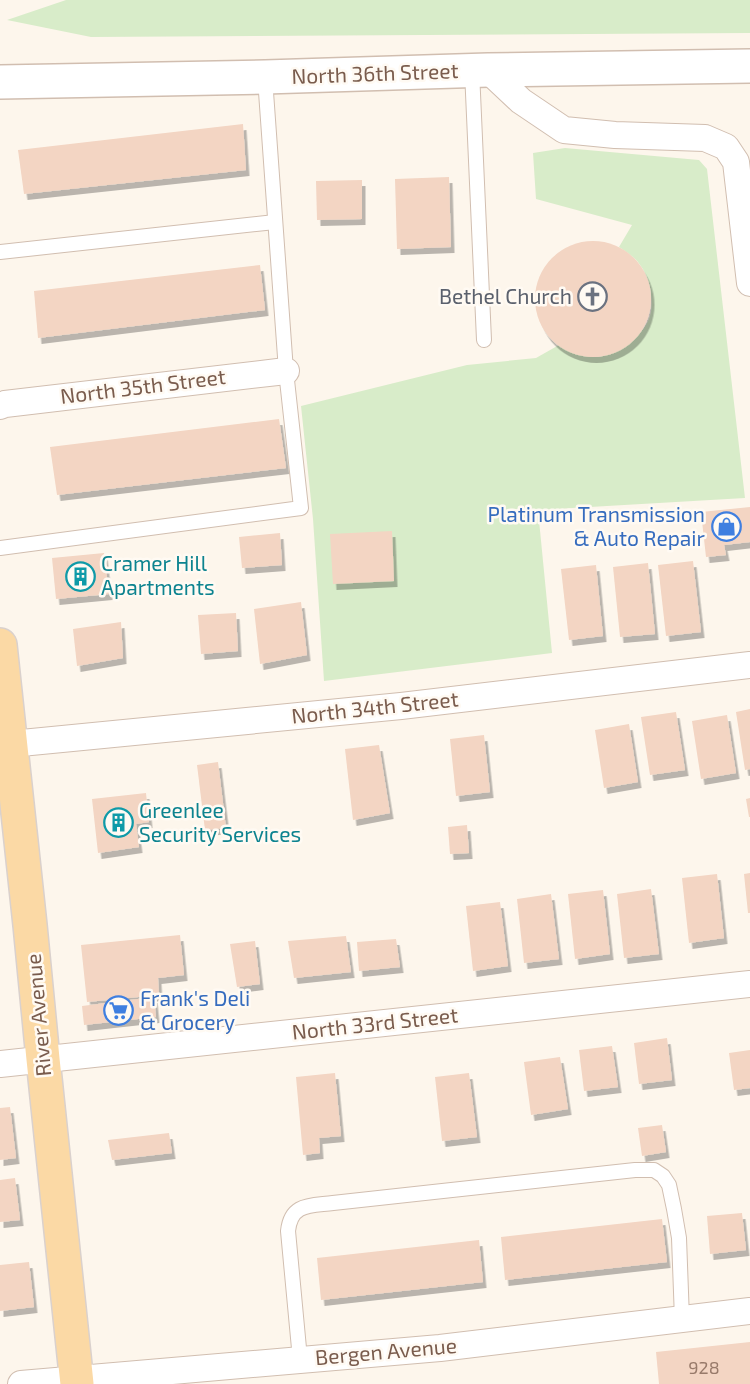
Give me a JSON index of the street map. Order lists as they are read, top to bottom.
{
  "streets": {
    "main road": ["River Avenue"],
    "street": [
      "North 36th Street",
      "North 35th Street",
      "North 34th Street",
      "North 33rd Street",
      "Bergen Avenue"
    ]
  },
  "crossings": [
    ["North 34th Street", "River Avenue"],
    ["River Avenue", "North 33rd Street"],
    ["River Avenue", "Bergen Avenue"]
  ],
  "places": {
    "church": ["Bethel Church"],
    "shop": ["Platinum Transmission & Auto Repair"],
    "building": ["Cramer Hill Apartments", "Greenlee Security Services"],
    "supermarket": ["Frank's Deli & Grocery"]
  },
  "house_numbers": ["928"]
}
